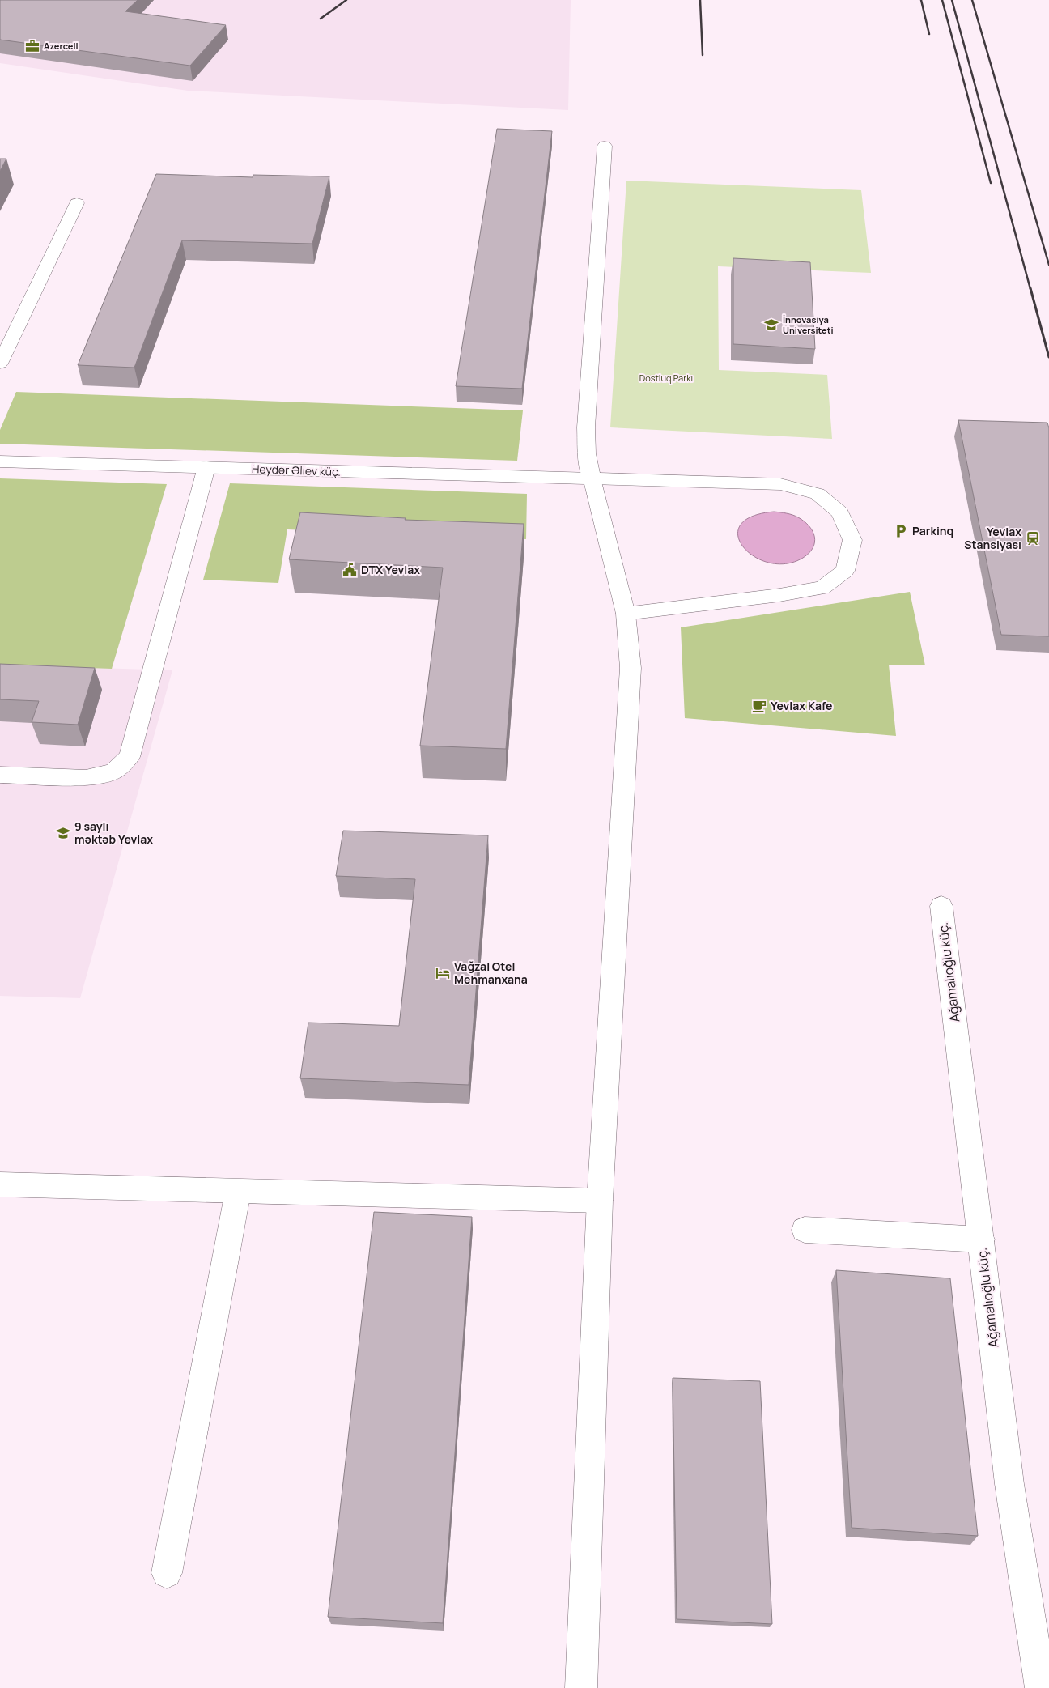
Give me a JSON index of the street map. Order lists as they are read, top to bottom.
{
  "streets": {
    "street": ["Heydər Əliev küç.", "Ağamalıoğlu küç."]
  },
  "parks": ["Dostluq Parkı"],
  "places": {
    "office": ["Azercell"],
    "school or university": ["İnnovasiya Universiteti", "9 saylı məktəb Yevlax"],
    "parking": ["Parkinq"],
    "station": ["Yevlax Stansiyası"],
    "public building": ["DTX Yevlax"],
    "cafe": ["Yevlax Kafe"],
    "hotel": ["Vağzal Otel Mehmanxana"]
  }
}
